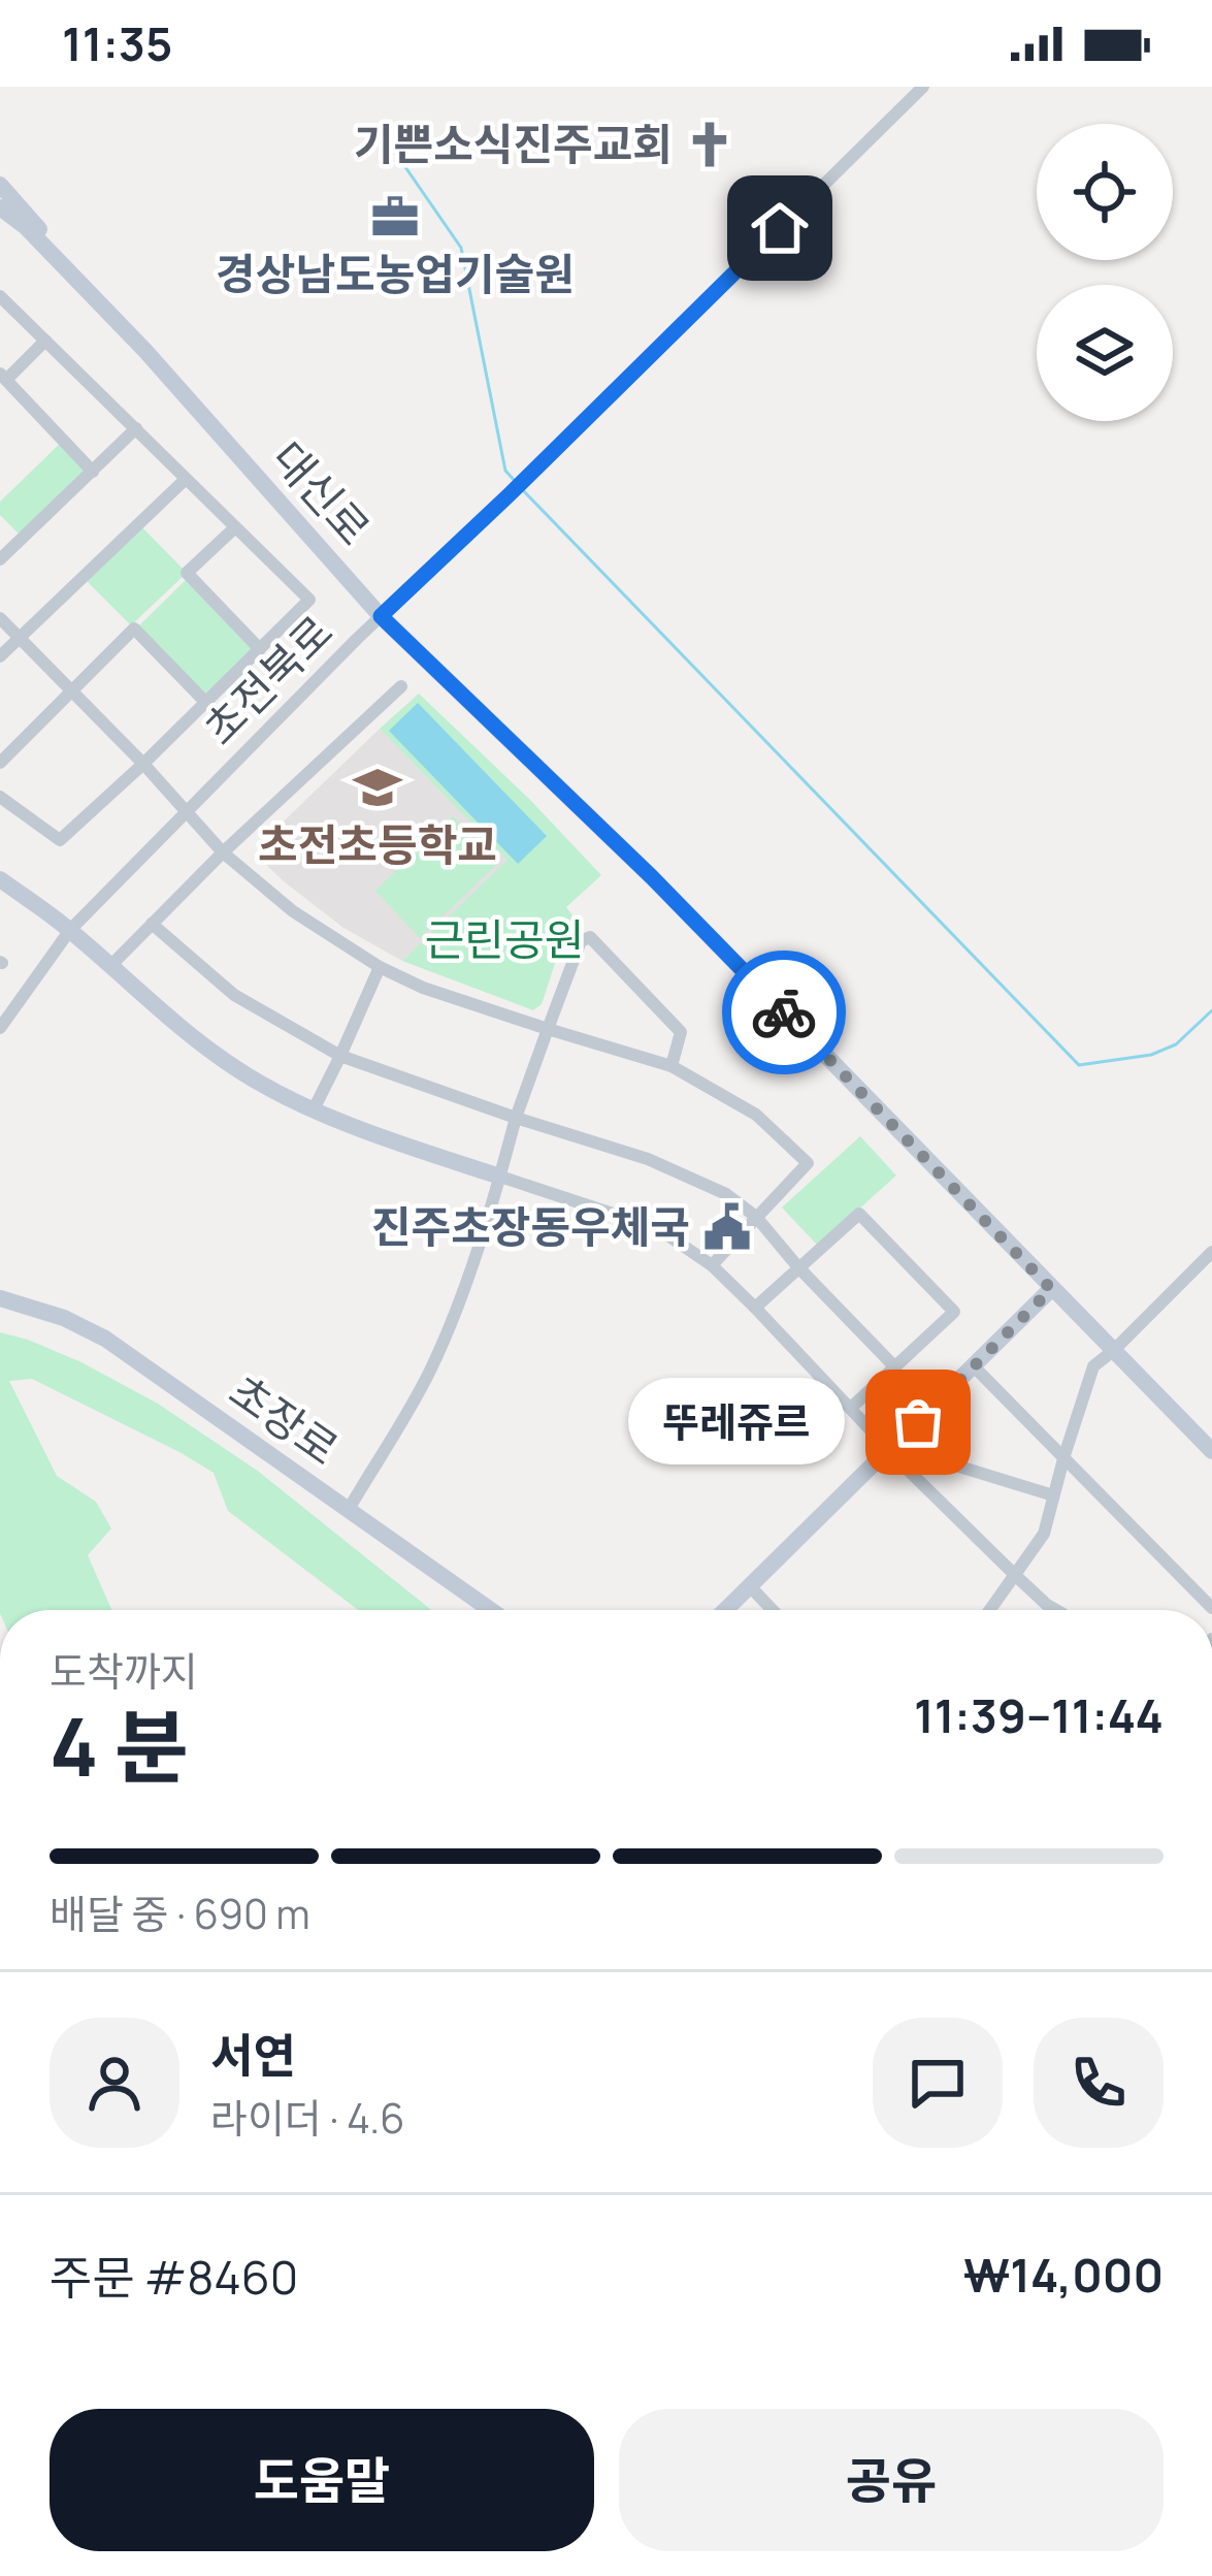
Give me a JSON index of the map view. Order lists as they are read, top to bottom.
{
  "streets": {
    "street": ["대신로", "초전북로", "초장로"]
  },
  "crossings": [
    ["대신로", "초전북로"]
  ],
  "parks": ["근린공원"],
  "places": {
    "church": ["기쁜소식진주교회"],
    "office": ["경상남도농업기술원"],
    "school or university": ["초전초등학교"],
    "public building": ["진주초장동우체국"],
    "other": ["뚜레쥬르"]
  },
  "page": {
    "status": "11:35",
    "bubble": "뚜레쥬르",
    "heading": ["4 분", "도착까지", "11:39–11:44"],
    "panel": [
      "서연",
      "라이더 · 4.6",
      "주문 #8460",
      "₩14,000"
    ],
    "bar": "배달 중 · 690 m",
    "buttons": ["도움말", "공유"]
  }
}
